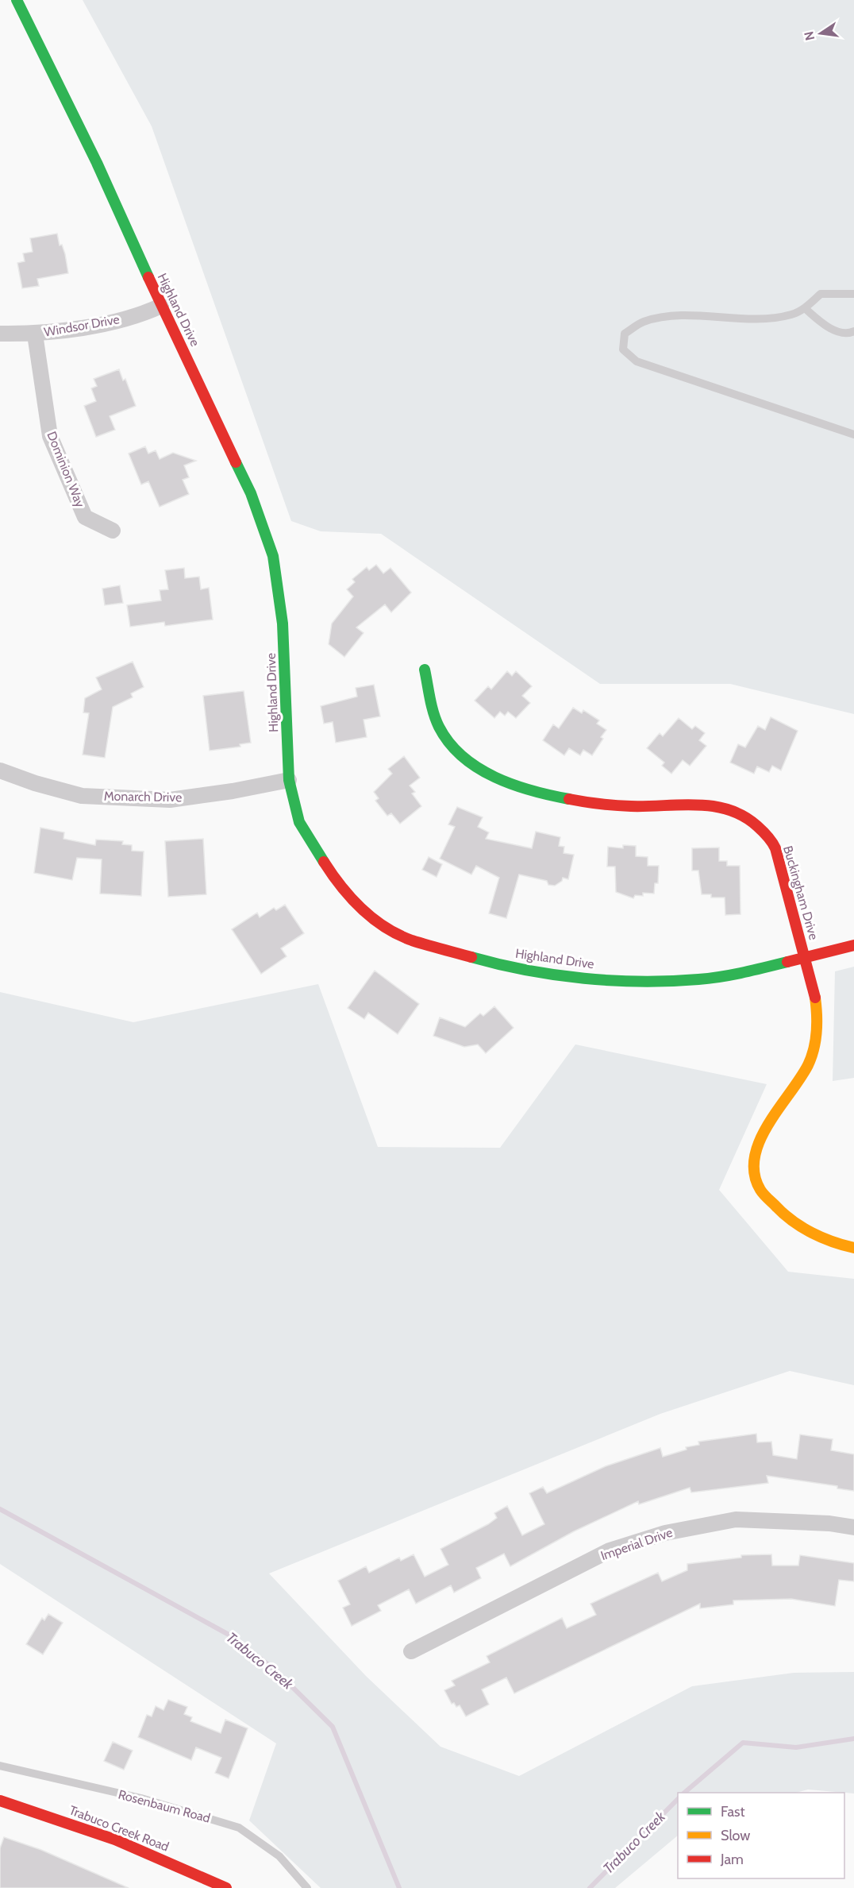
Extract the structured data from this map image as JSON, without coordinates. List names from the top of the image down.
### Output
{
  "streets": {
    "street": [
      "Highland Drive",
      "Windsor Drive",
      "Dominion Way",
      "Monarch Drive",
      "Buckingham Drive",
      "Imperial Drive",
      "Trabuco Creek Road"
    ],
    "lane": ["Rosenbaum Road"]
  },
  "crossings": [
    ["Highland Drive", "Windsor Drive"],
    ["Highland Drive", "Monarch Drive"],
    ["Highland Drive", "Buckingham Drive"],
    ["Windsor Drive", "Dominion Way"]
  ],
  "water": ["Trabuco Creek"],
  "legend": ["Fast", "Slow", "Jam"],
  "north": "left"
}
